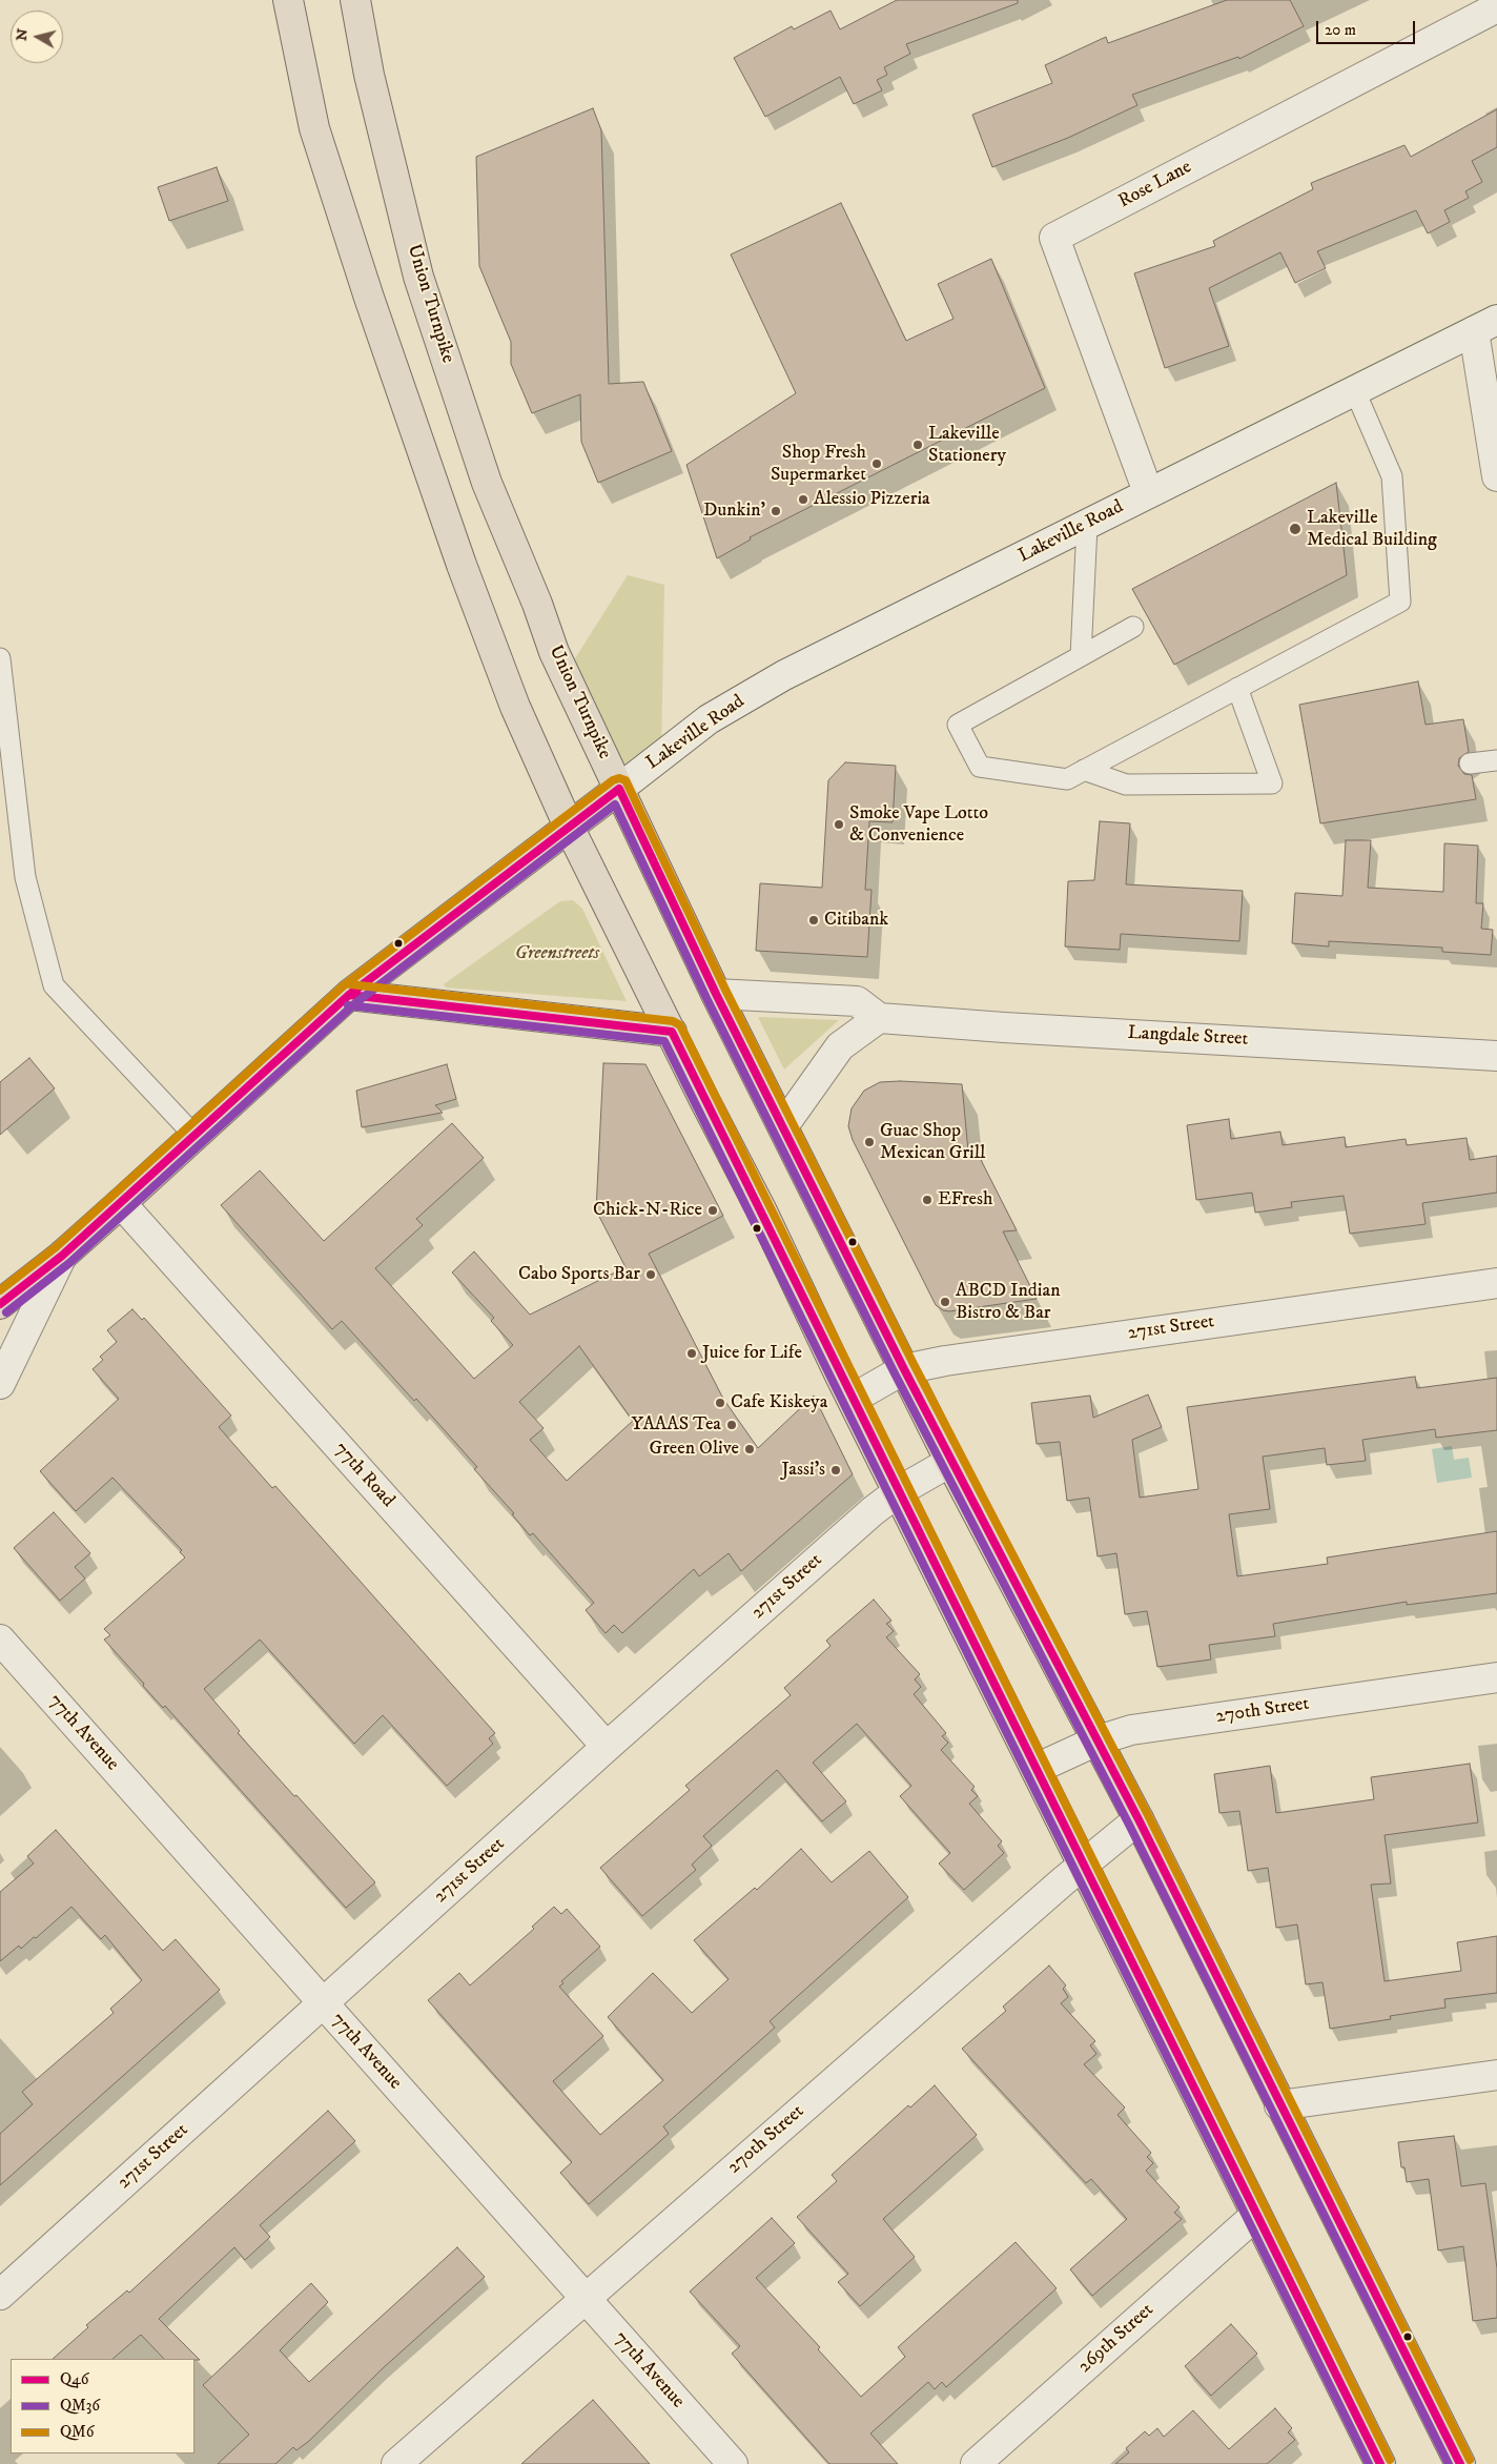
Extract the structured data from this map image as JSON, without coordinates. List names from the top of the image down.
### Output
{
  "streets": {
    "main road": ["Union Turnpike", "Lakeville Road"],
    "street": [
      "Rose Lane",
      "Langdale Street",
      "271st Street",
      "77th Road",
      "270th Street",
      "77th Avenue",
      "269th Street"
    ]
  },
  "crossings": [
    ["Rose Lane", "Lakeville Road"],
    ["Union Turnpike", "Lakeville Road"],
    ["Union Turnpike", "271st Street"],
    ["Union Turnpike", "270th Street"],
    ["Lakeville Road", "77th Road"],
    ["271st Street", "77th Road"],
    ["271st Street", "77th Avenue"],
    ["270th Street", "77th Avenue"]
  ],
  "parks": ["Greenstreets"],
  "places": [
    "Lakeville Stationery",
    "Shop Fresh Supermarket",
    "Alessio Pizzeria",
    "Dunkin'",
    "Lakeville Medical Building",
    "Smoke Vape Lotto & Convenience",
    "Citibank",
    "Guac Shop Mexican Grill",
    "EFresh",
    "Chick-N-Rice",
    "Cabo Sports Bar",
    "ABCD Indian Bistro & Bar",
    "Juice for Life",
    "Cafe Kiskeya",
    "YAAAS Tea",
    "Green Olive",
    "Jassi's"
  ],
  "lines": ["transit line QM6", "transit line Q46", "transit line QM36"],
  "legend": ["Q46", "QM36", "QM6"],
  "scale_bar": "20 m",
  "north": "left"
}
